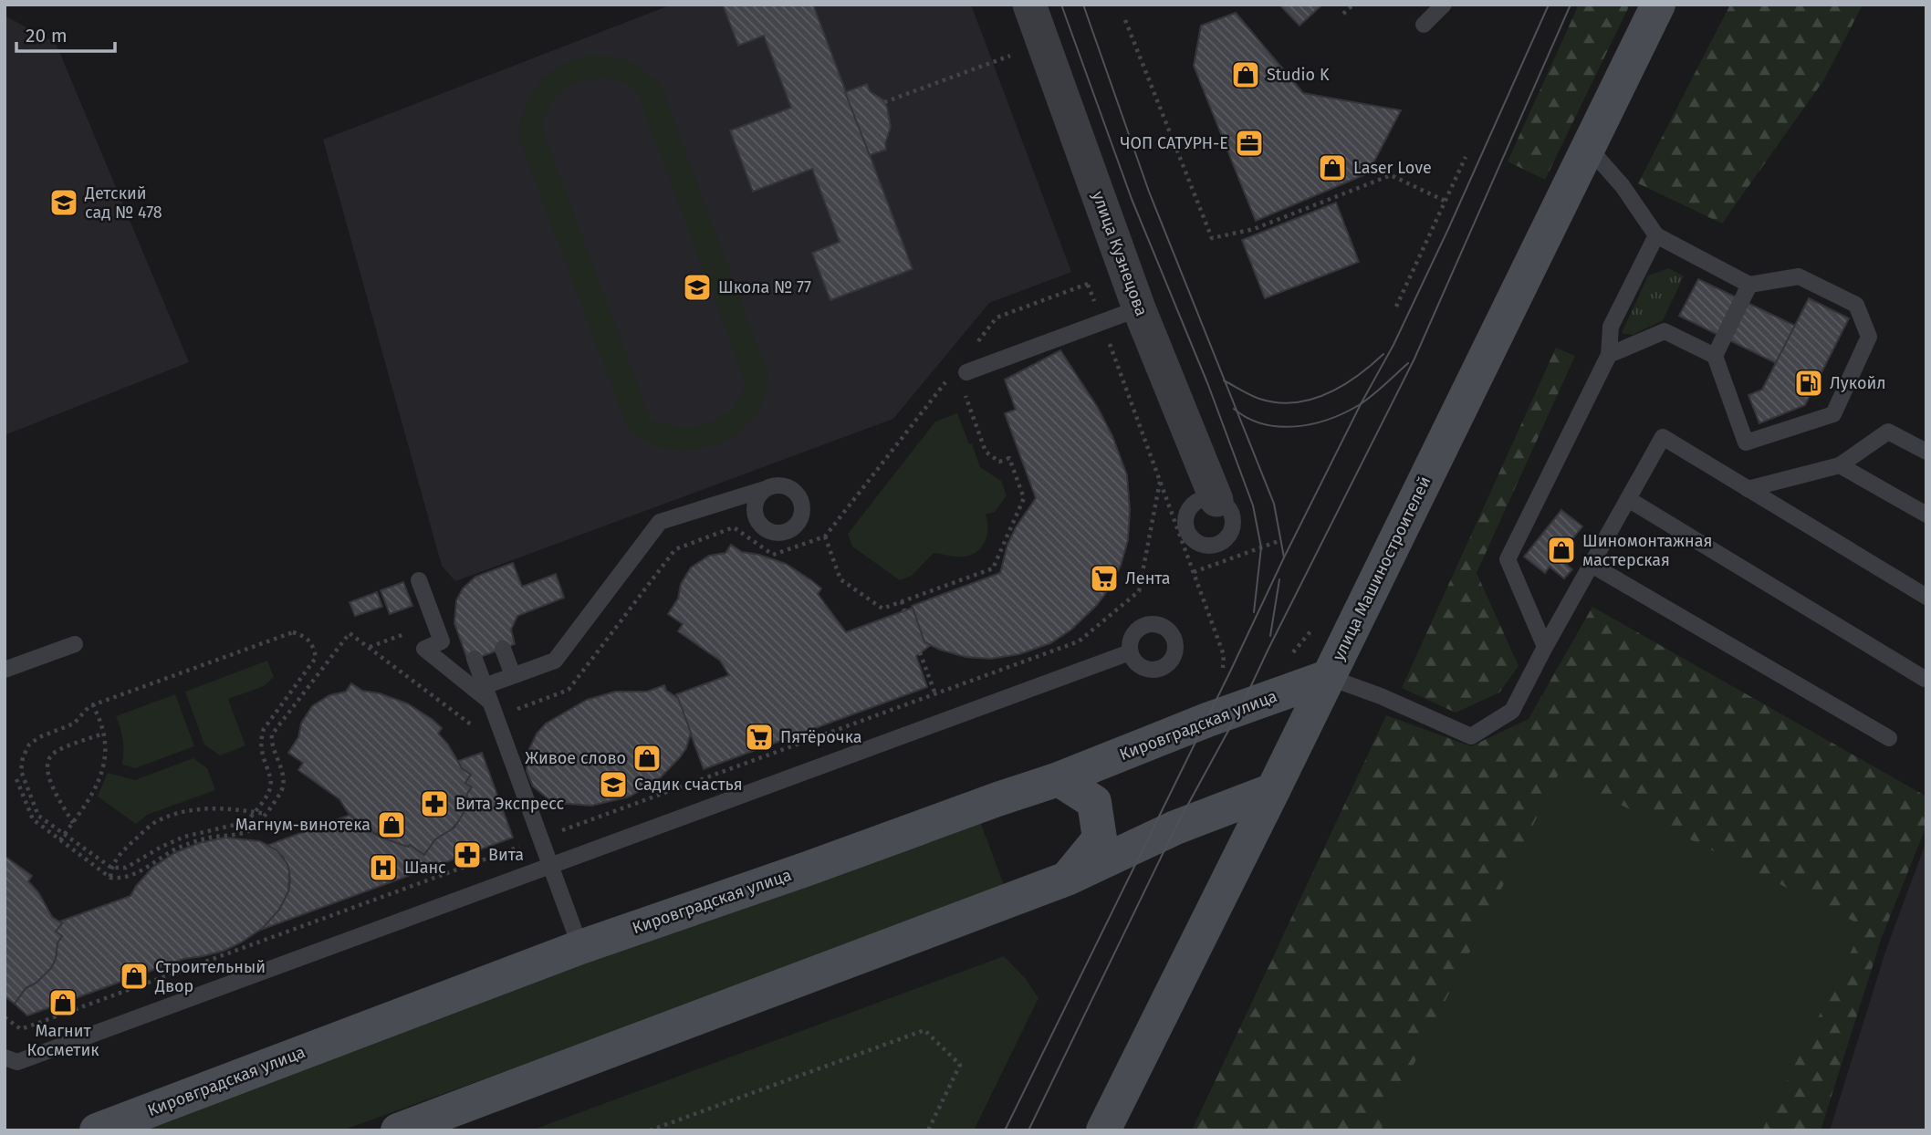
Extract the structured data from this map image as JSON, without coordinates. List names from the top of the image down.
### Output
{
  "streets": {
    "main road": ["улица Машиностроителей", "Кировградская улица"],
    "street": ["улица Кузнецова"]
  },
  "crossings": [
    ["улица Машиностроителей", "Кировградская улица"]
  ],
  "places": {
    "shop": [
      "Studio K",
      "Laser Love",
      "Шиномонтажная мастерская",
      "Живое слово",
      "Магнум-винотека",
      "Строительный Двор",
      "Магнит Косметик"
    ],
    "office": ["ЧОП САТУРН-Е"],
    "school or university": ["Детский сад № 478", "Школа № 77", "Садик счастья"],
    "fuel station": ["Лукойл"],
    "supermarket": ["Лента", "Пятёрочка"],
    "pharmacy": ["Вита Экспресс", "Вита"],
    "hospital": ["Шанс"]
  },
  "scale_bar": "20 m"
}
